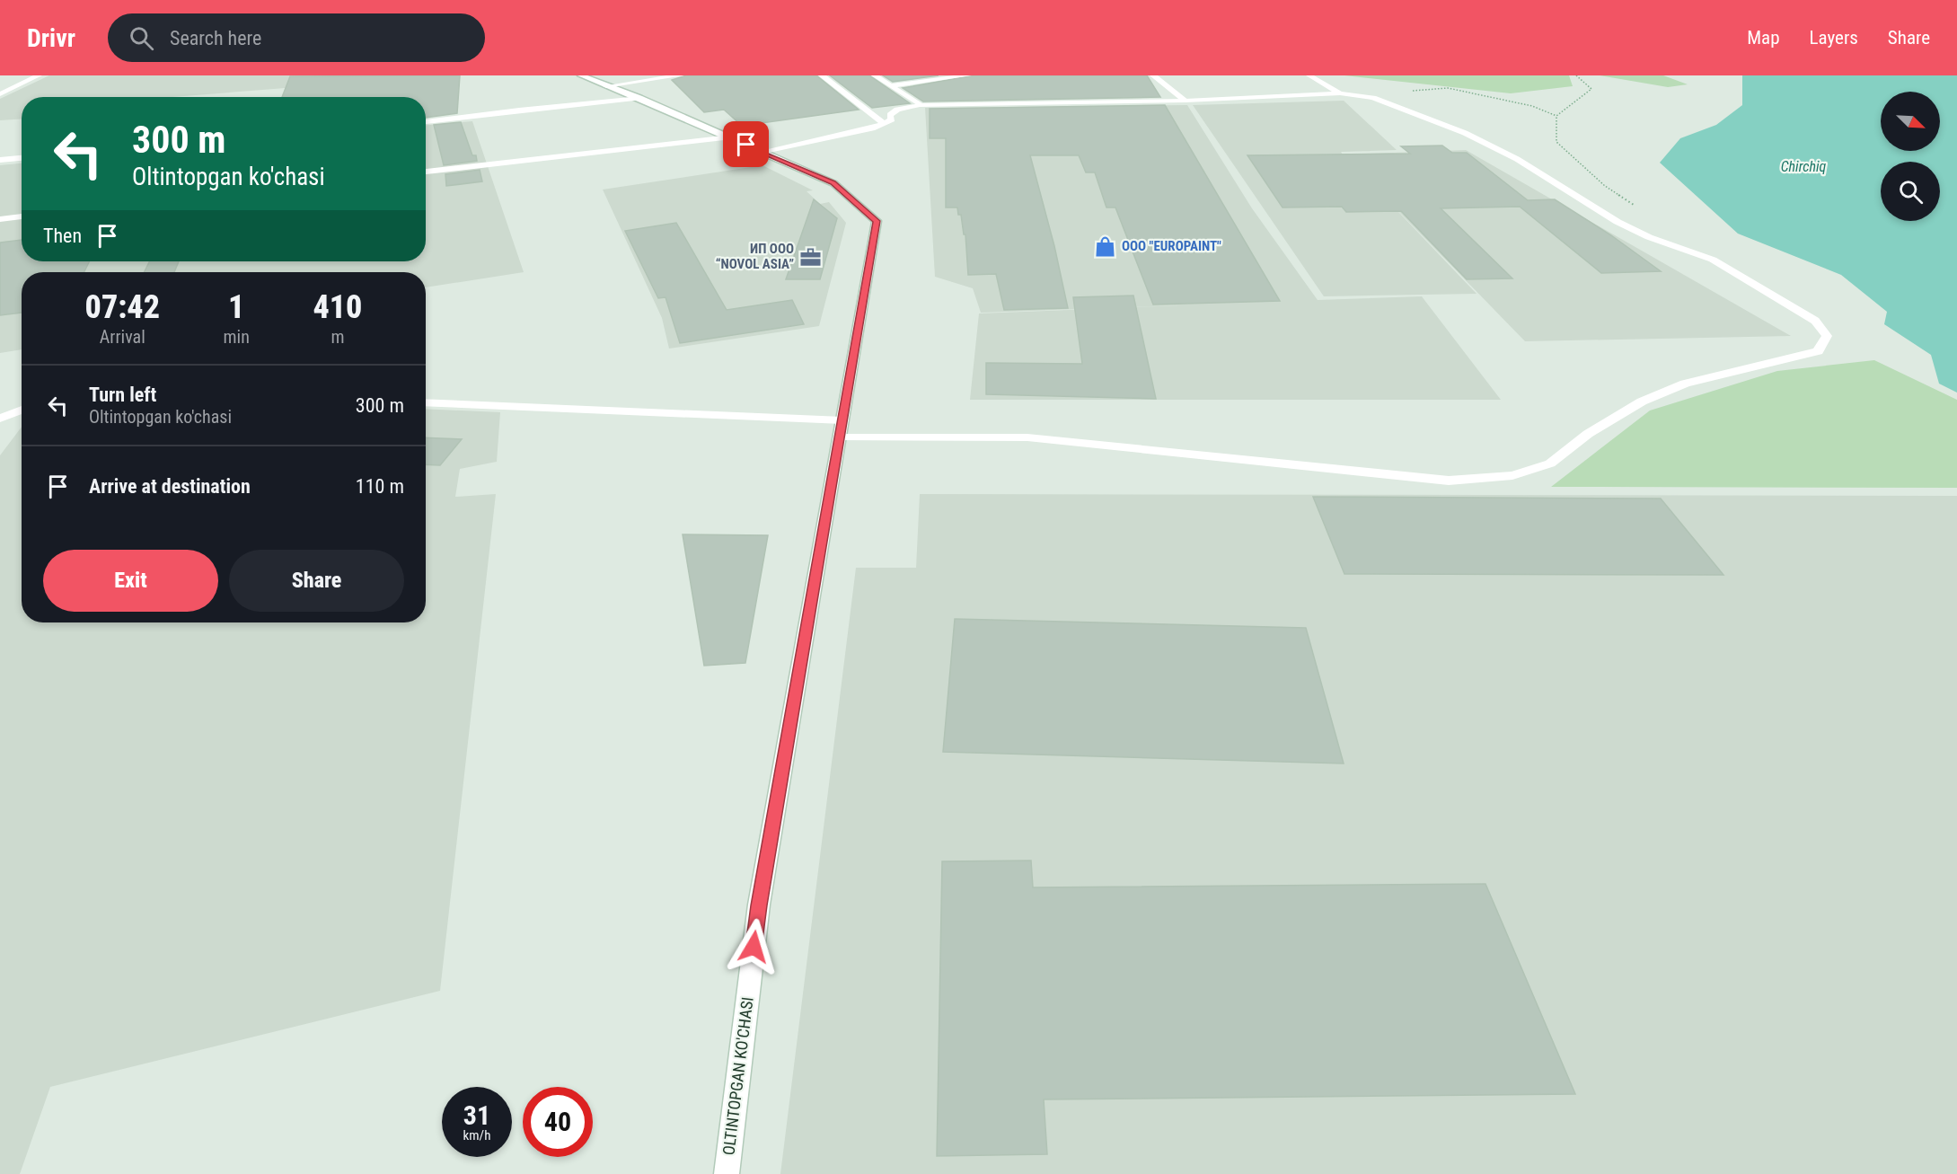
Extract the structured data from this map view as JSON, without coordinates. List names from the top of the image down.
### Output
{
  "streets": {
    "street": ["OLTINTOPGAN KO'CHASI"]
  },
  "water": ["Chirchiq"],
  "places": {
    "shop": ["OOO \"EUROPAINT\""],
    "office": ["ИП ООО “NOVOL ASIA”"]
  },
  "north": "bottom right",
  "page": {
    "header": "Drivr",
    "search": "Search here",
    "nav": ["Map", "Layers", "Share"],
    "turn": ["300 m", "Oltintopgan ko'chasi"],
    "then": "Then",
    "eta": [
      "07:42",
      "Arrival",
      "1",
      "min",
      "410",
      "m"
    ],
    "list": [
      {
        "name": "Turn left",
        "note": "Oltintopgan ko'chasi",
        "value": "300 m"
      },
      {
        "name": "Arrive at destination",
        "value": "110 m"
      }
    ],
    "buttons": ["Exit", "Share"],
    "speed": "31 km/h",
    "limit": "40"
  }
}
